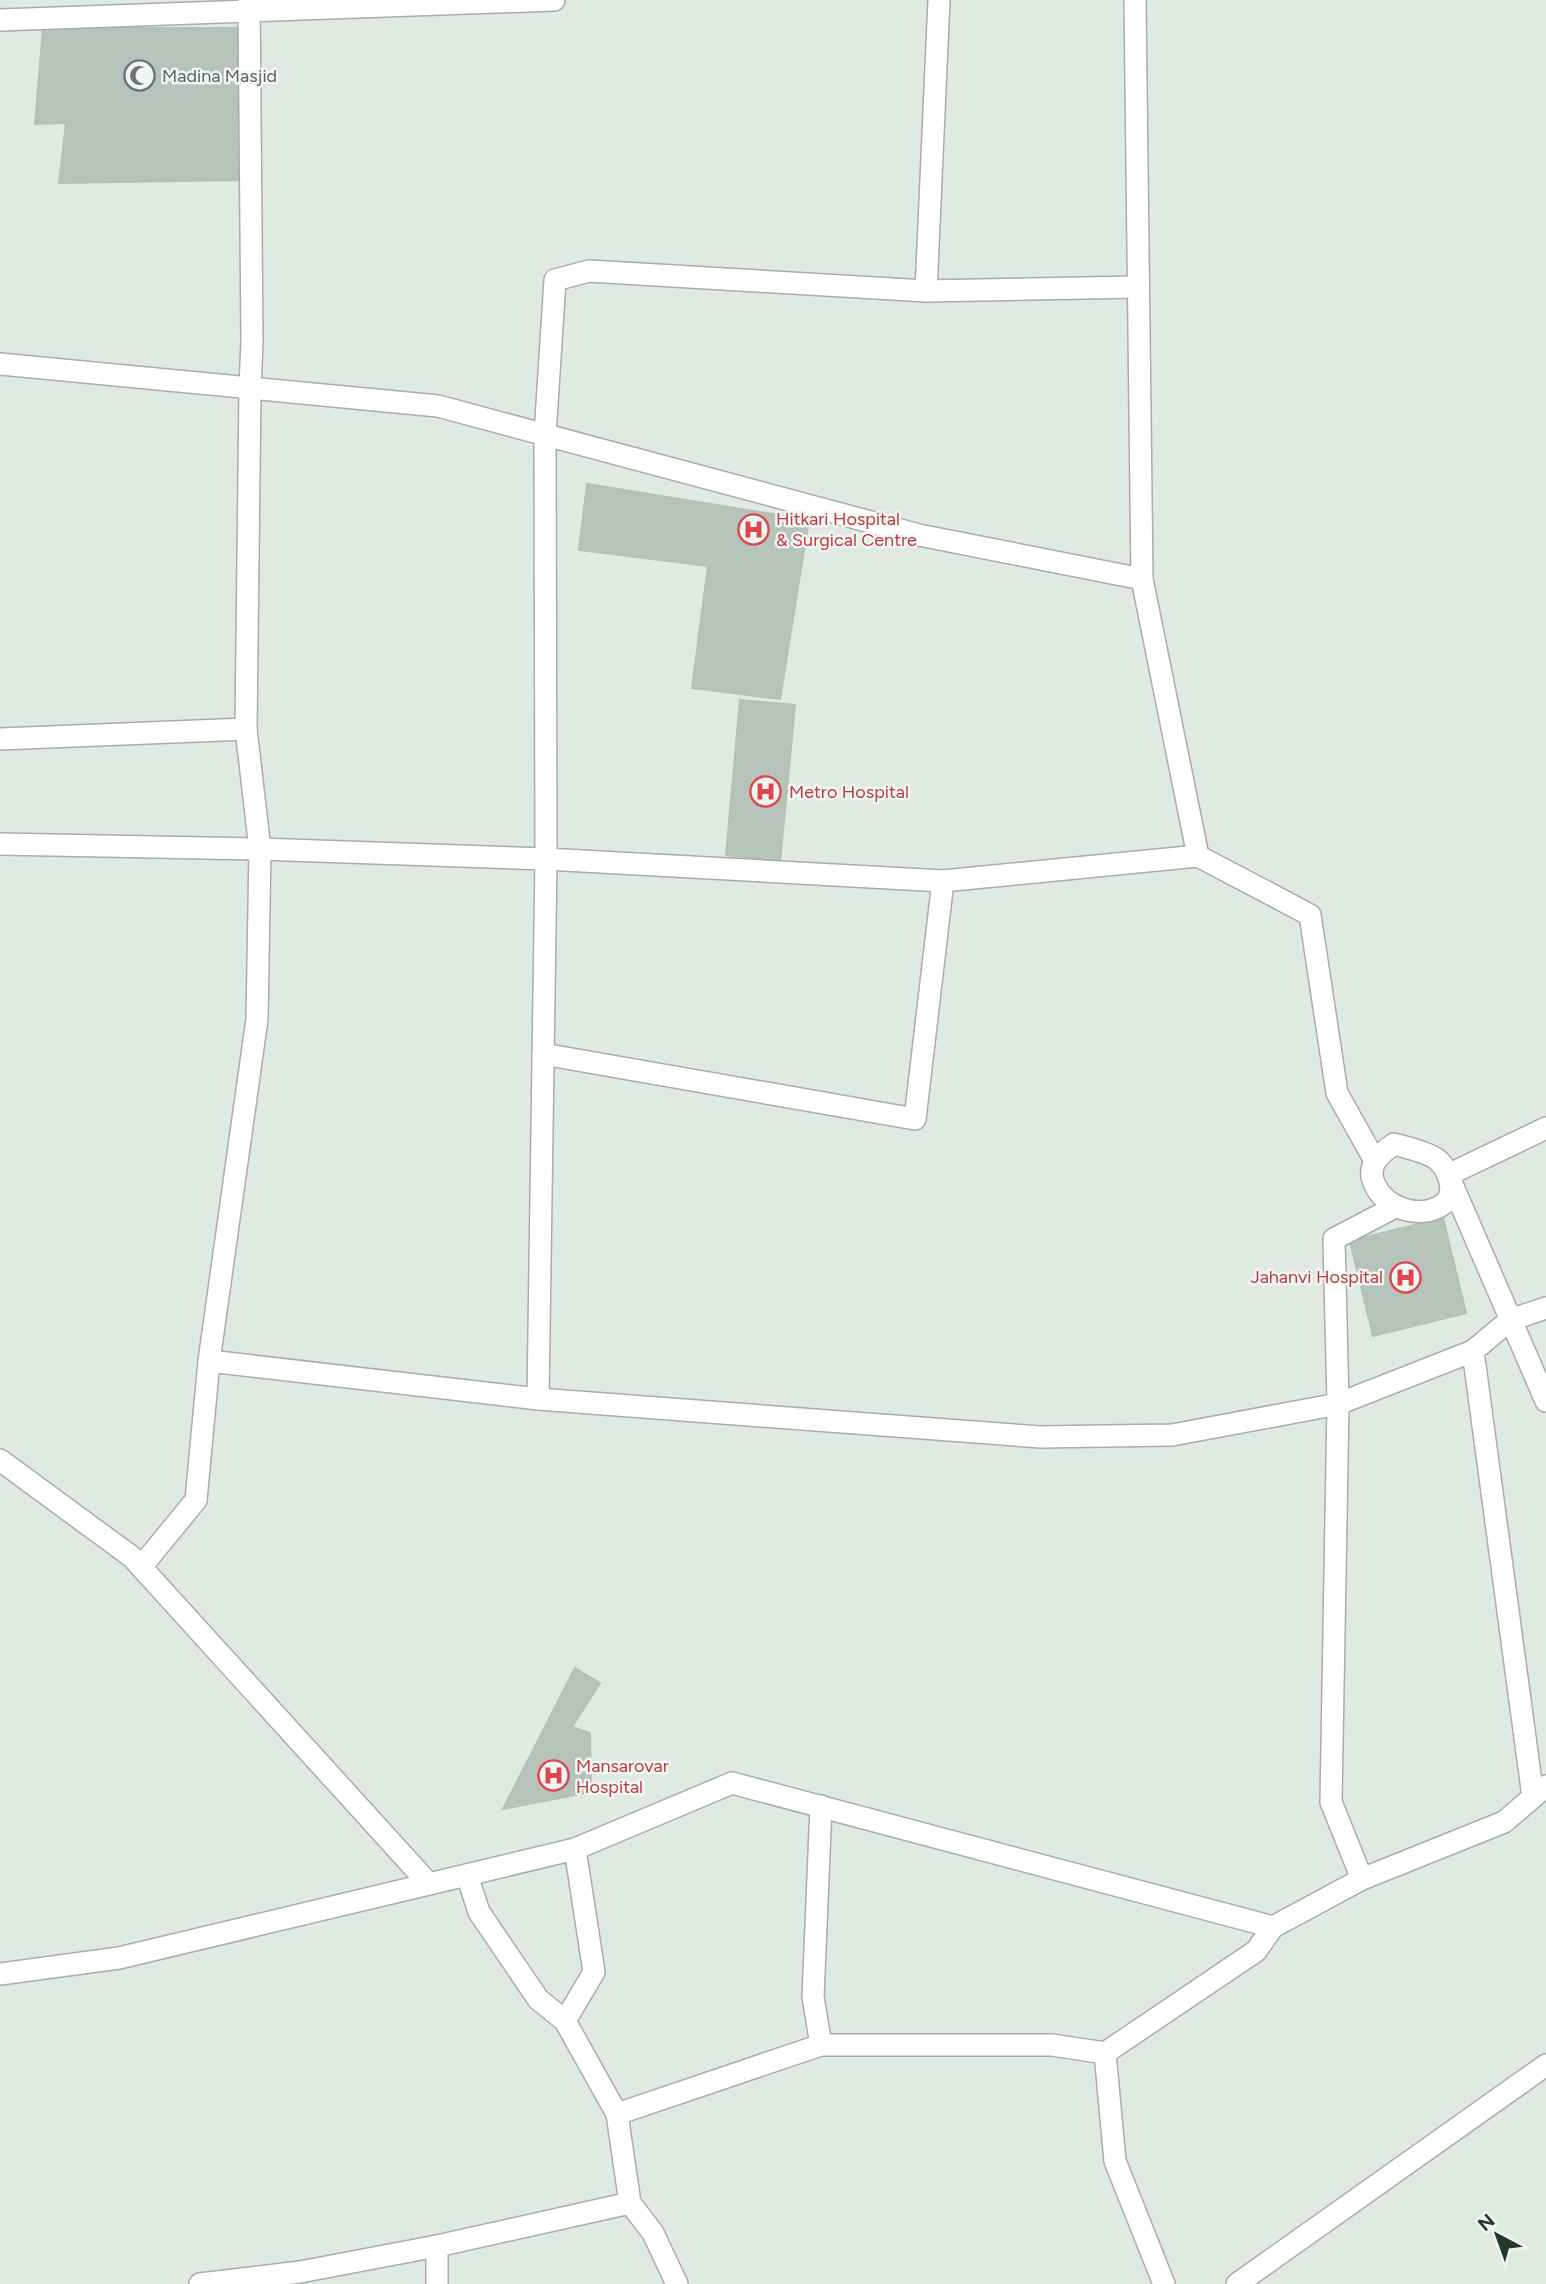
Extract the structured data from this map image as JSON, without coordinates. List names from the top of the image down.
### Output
{
  "places": {
    "mosque": ["Madina Masjid"],
    "hospital": [
      "Hitkari Hospital & Surgical Centre",
      "Metro Hospital",
      "Jahanvi Hospital",
      "Mansarovar Hospital"
    ]
  },
  "north": "top left"
}
